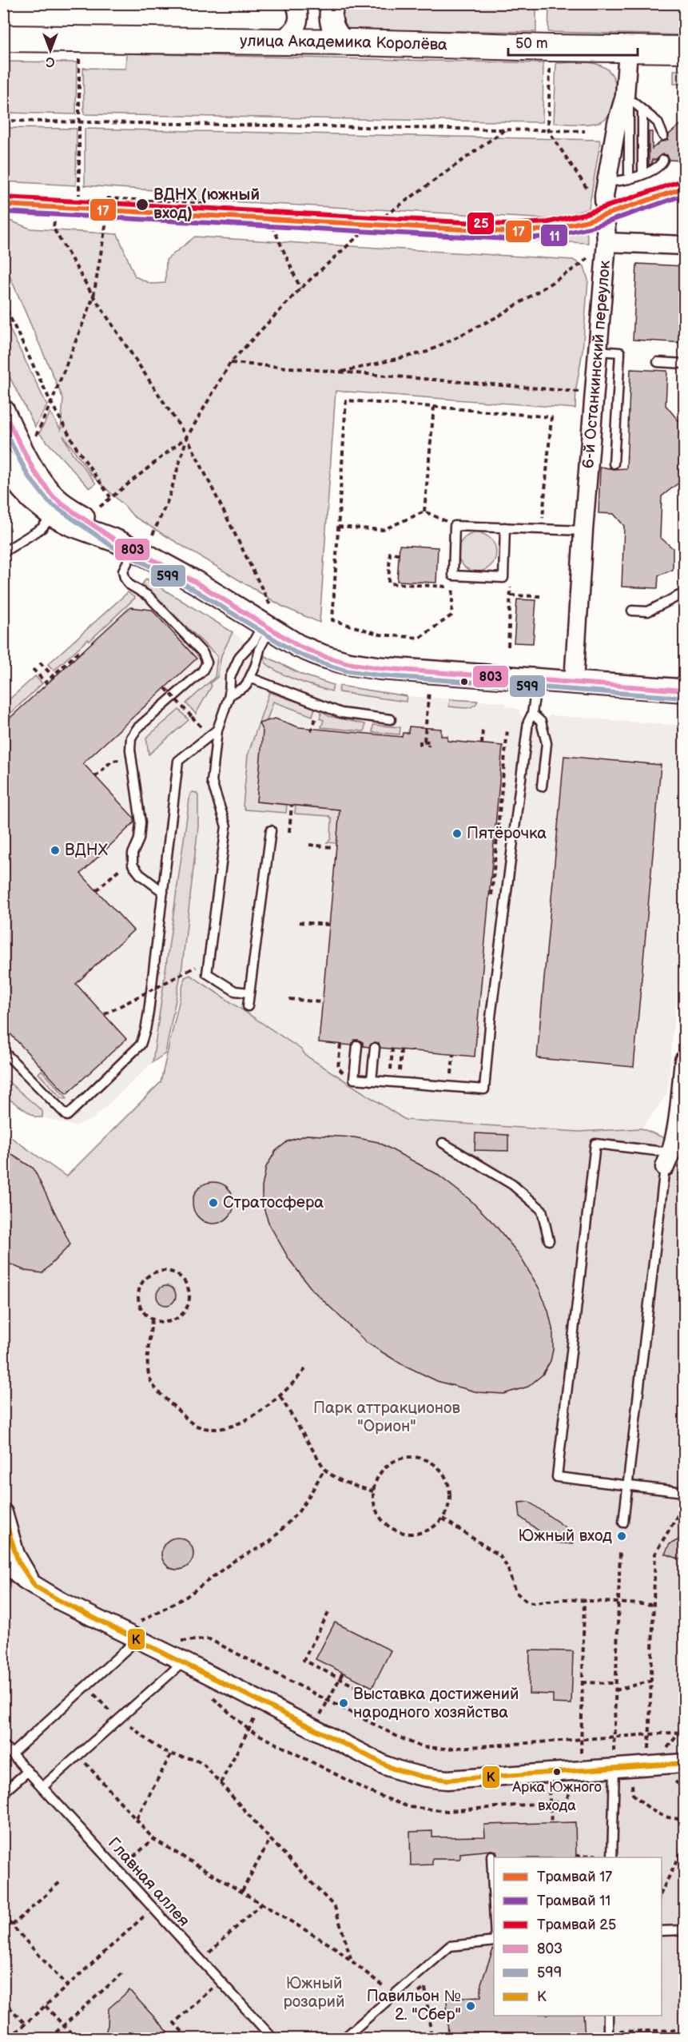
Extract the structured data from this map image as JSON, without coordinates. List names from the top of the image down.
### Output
{
  "streets": {
    "main road": ["улица Академика Королёва"],
    "street": ["6-й Останкинский переулок"],
    "lane": ["Главная аллея"]
  },
  "crossings": [
    ["улица Академика Королёва", "6-й Останкинский переулок"]
  ],
  "parks": ["Парк аттракционов \"Орион\"", "Южный розарий"],
  "places": [
    "ВДНХ (южный вход)",
    "Пятёрочка",
    "ВДНХ",
    "Стратосфера",
    "Южный вход",
    "Выставка достижений народного хозяйства",
    "Арка Южного входа",
    "Павильон № 2. \"Сбер\""
  ],
  "lines": [
    "tram line 25",
    "tram line 17",
    "tram line 11",
    "transit line 803",
    "transit line 599",
    "transit line К"
  ],
  "legend": [
    "Трамвай 17",
    "Трамвай 11",
    "Трамвай 25",
    "803",
    "599",
    "К"
  ],
  "scale_bar": "50 m",
  "north": "bottom"
}
